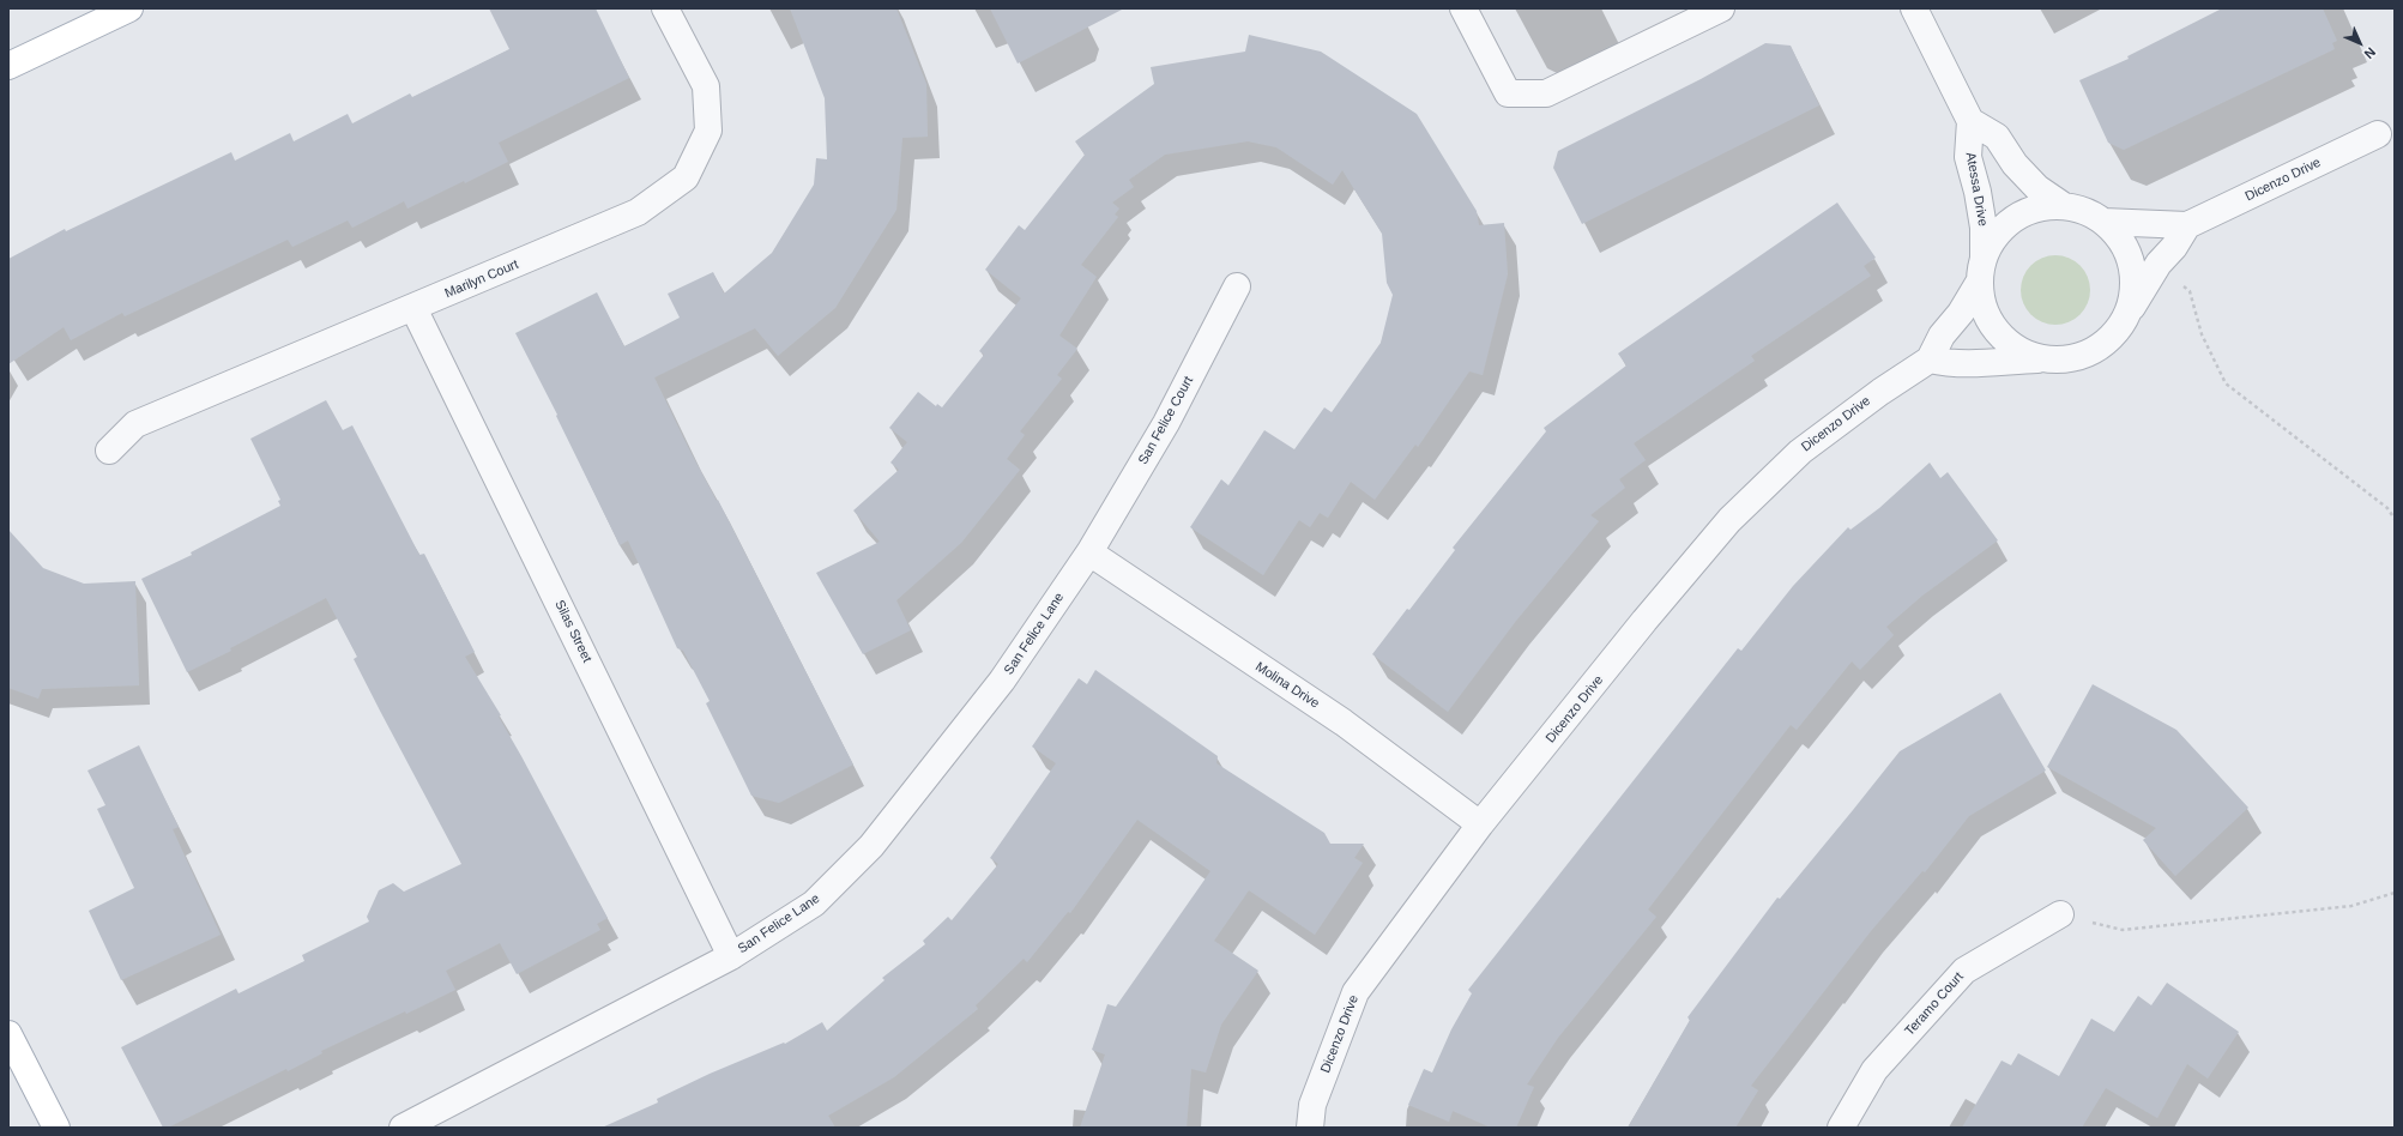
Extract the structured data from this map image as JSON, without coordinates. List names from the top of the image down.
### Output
{
  "streets": {
    "street": [
      "Dicenzo Drive",
      "Atessa Drive",
      "Marilyn Court",
      "San Felice Court",
      "Silas Street",
      "San Felice Lane",
      "Molina Drive",
      "Teramo Court"
    ]
  },
  "crossings": [
    ["Dicenzo Drive", "Atessa Drive"],
    ["Dicenzo Drive", "Molina Drive"],
    ["Marilyn Court", "Silas Street"],
    ["San Felice Court", "San Felice Lane"],
    ["San Felice Court", "Molina Drive"],
    ["Silas Street", "San Felice Lane"],
    ["San Felice Lane", "Molina Drive"]
  ],
  "north": "bottom right"
}
